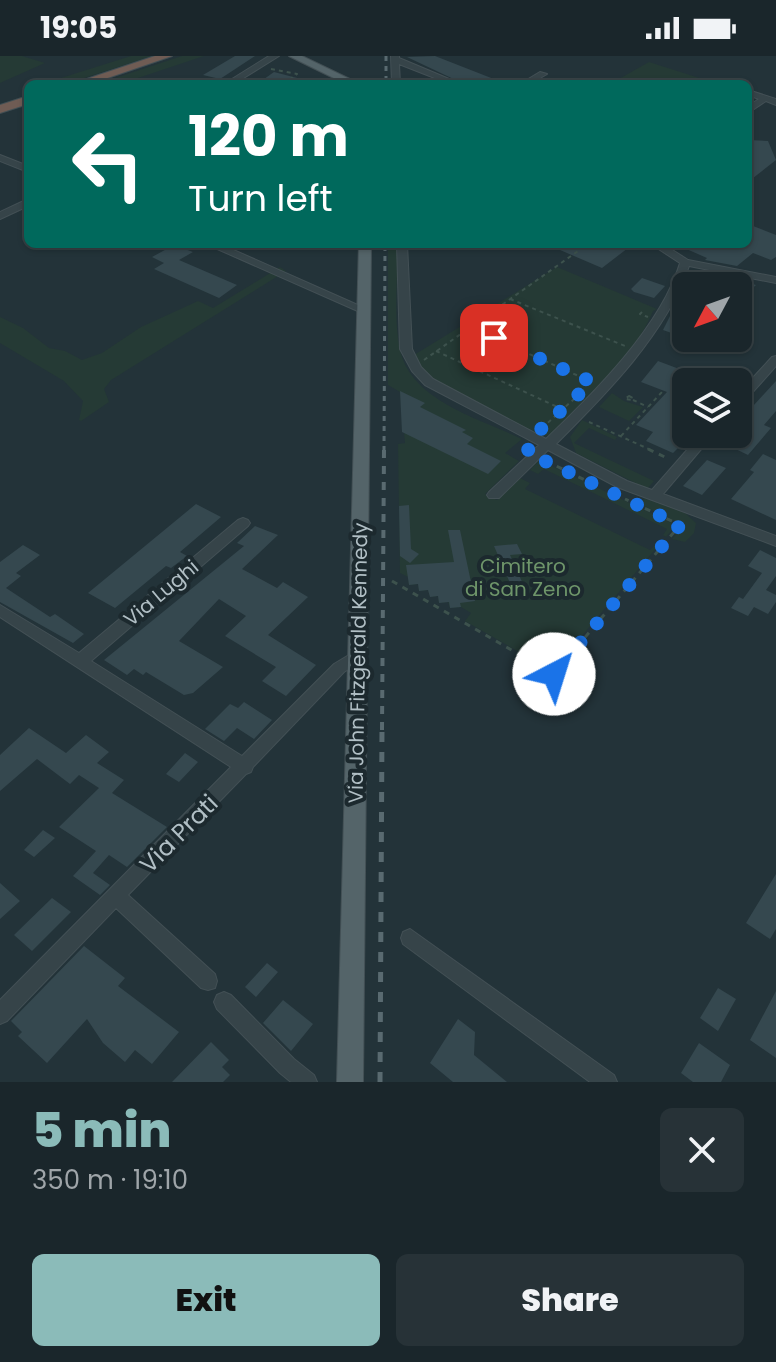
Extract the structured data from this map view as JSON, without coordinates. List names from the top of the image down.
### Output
{
  "streets": {
    "main road": ["Via John Fitzgerald Kennedy"],
    "street": ["Via Lughi", "Via Prati"]
  },
  "crossings": [
    ["Via John Fitzgerald Kennedy", "Via Prati"]
  ],
  "parks": ["Cimitero di San Zeno"],
  "north": "bottom left",
  "page": {
    "status": "19:05",
    "turn": ["120 m", "Turn left"],
    "heading": ["5 min", "350 m · 19:10"],
    "buttons": ["Exit", "Share"]
  }
}
